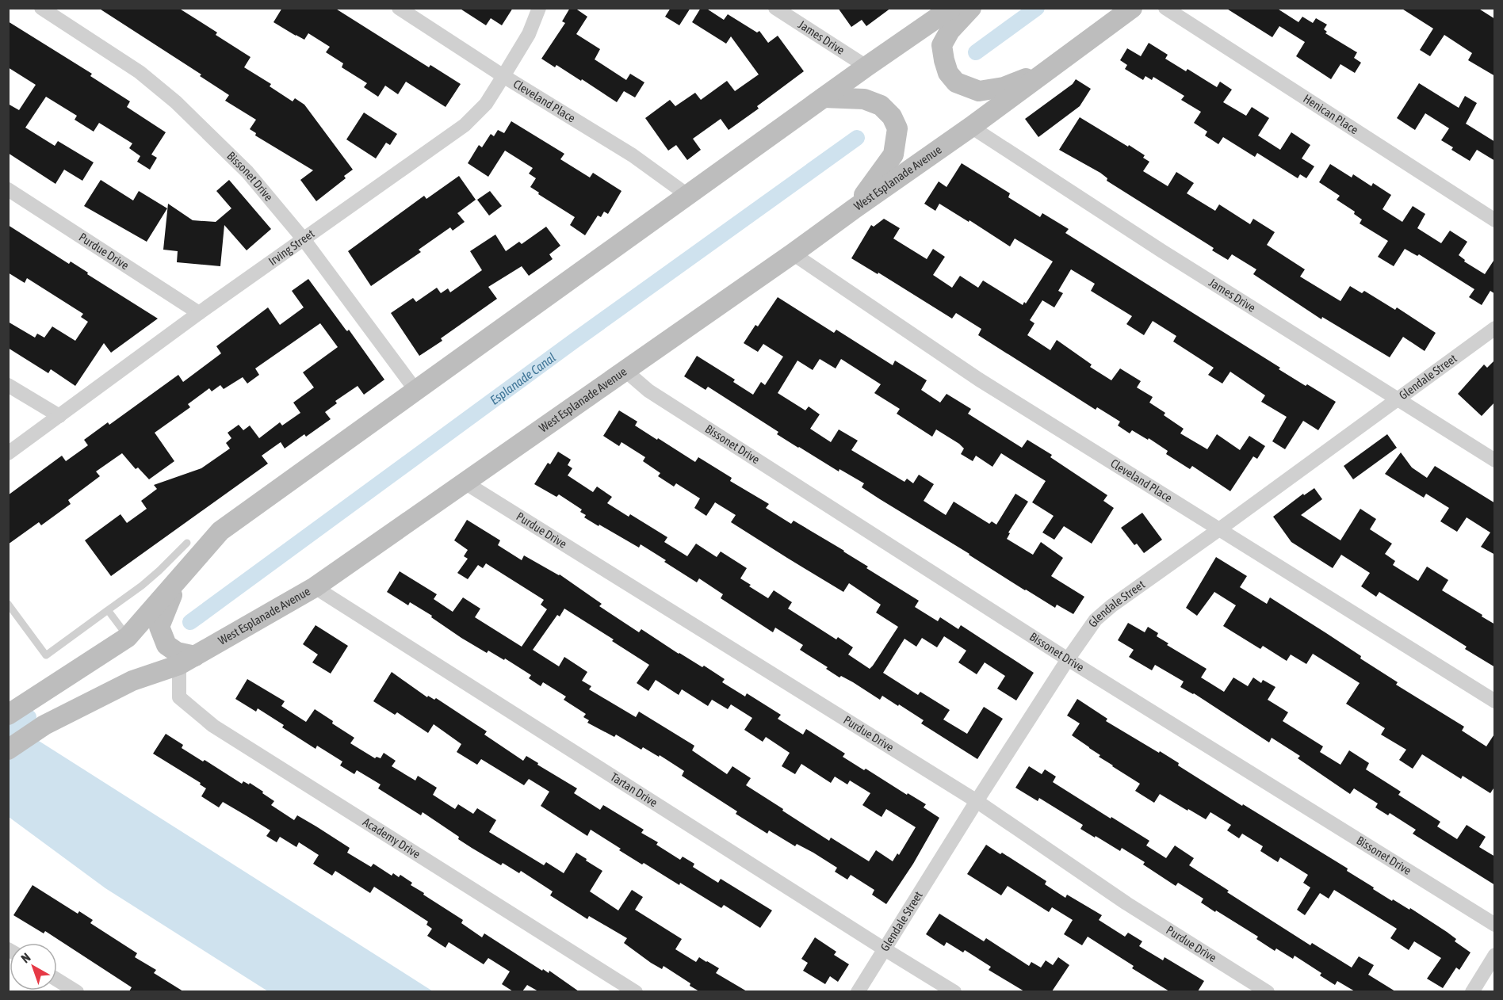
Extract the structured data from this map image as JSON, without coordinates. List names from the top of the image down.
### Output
{
  "streets": {
    "main road": ["West Esplanade Avenue"],
    "street": [
      "James Drive",
      "Cleveland Place",
      "Henican Place",
      "Bissonet Drive",
      "Irving Street",
      "Purdue Drive",
      "Glendale Street",
      "Tartan Drive",
      "Academy Drive"
    ]
  },
  "crossings": [
    ["James Drive", "West Esplanade Avenue"],
    ["James Drive", "Glendale Street"],
    ["Cleveland Place", "West Esplanade Avenue"],
    ["Cleveland Place", "Irving Street"],
    ["Cleveland Place", "Glendale Street"],
    ["Bissonet Drive", "West Esplanade Avenue"],
    ["Bissonet Drive", "Irving Street"],
    ["Bissonet Drive", "Glendale Street"],
    ["West Esplanade Avenue", "Purdue Drive"],
    ["West Esplanade Avenue", "Tartan Drive"],
    ["West Esplanade Avenue", "Academy Drive"],
    ["Irving Street", "Purdue Drive"],
    ["Purdue Drive", "Glendale Street"],
    ["Glendale Street", "Tartan Drive"]
  ],
  "water": ["Esplanade Canal"],
  "north": "top left"
}
